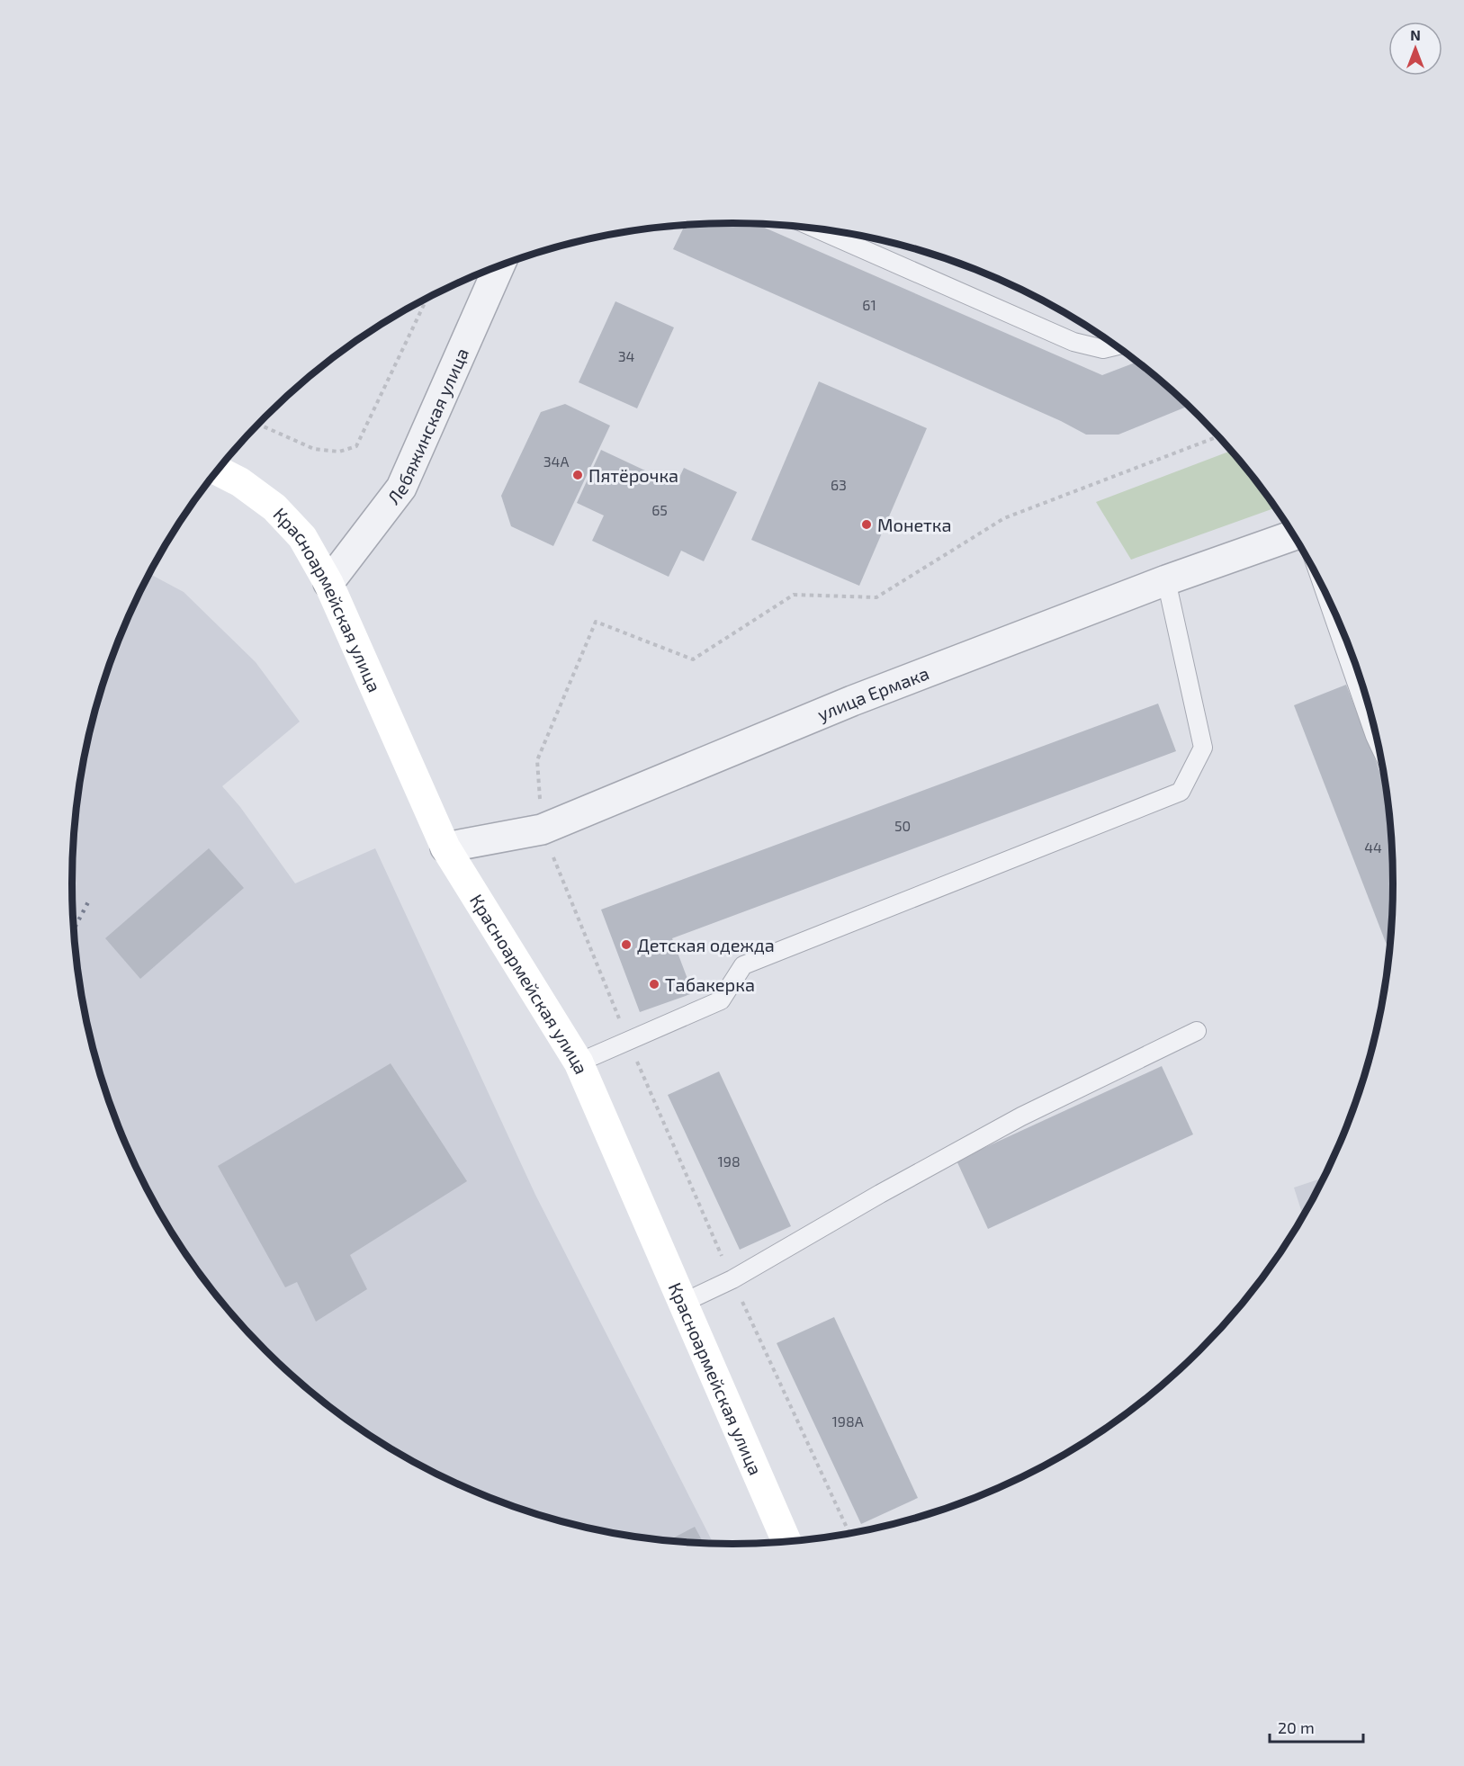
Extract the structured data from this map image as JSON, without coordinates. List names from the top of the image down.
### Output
{
  "streets": {
    "street": ["Лебяжинская улица", "Красноармейская улица", "улица Ермака"]
  },
  "crossings": [
    ["Лебяжинская улица", "Красноармейская улица"],
    ["Красноармейская улица", "улица Ермака"]
  ],
  "places": [
    "Пятёрочка",
    "Монетка",
    "Детская одежда",
    "Табакерка"
  ],
  "house_numbers": [
    "61",
    "34",
    "34А",
    "63",
    "65",
    "50",
    "44",
    "198",
    "198А"
  ],
  "scale_bar": "20 m",
  "north": "top"
}
